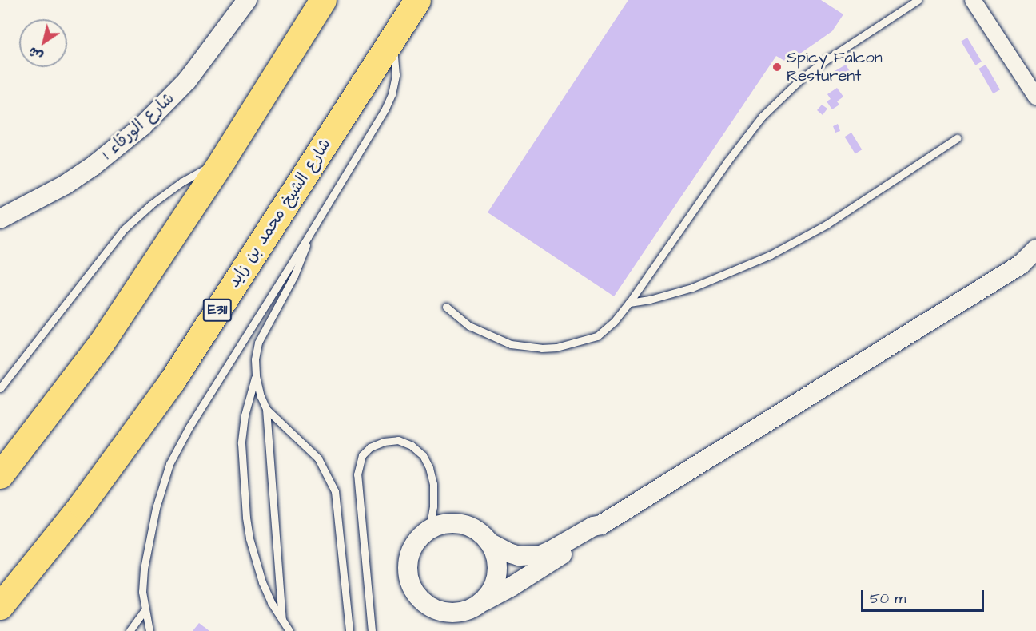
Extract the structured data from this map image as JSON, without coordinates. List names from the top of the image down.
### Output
{
  "streets": {
    "highway": ["شارع الشيخ محمد بن زايد", "E311"],
    "street": ["شارع الورقاء 1"]
  },
  "places": ["Spicy Falcon Resturent"],
  "scale_bar": "50 m",
  "north": "bottom left"
}
